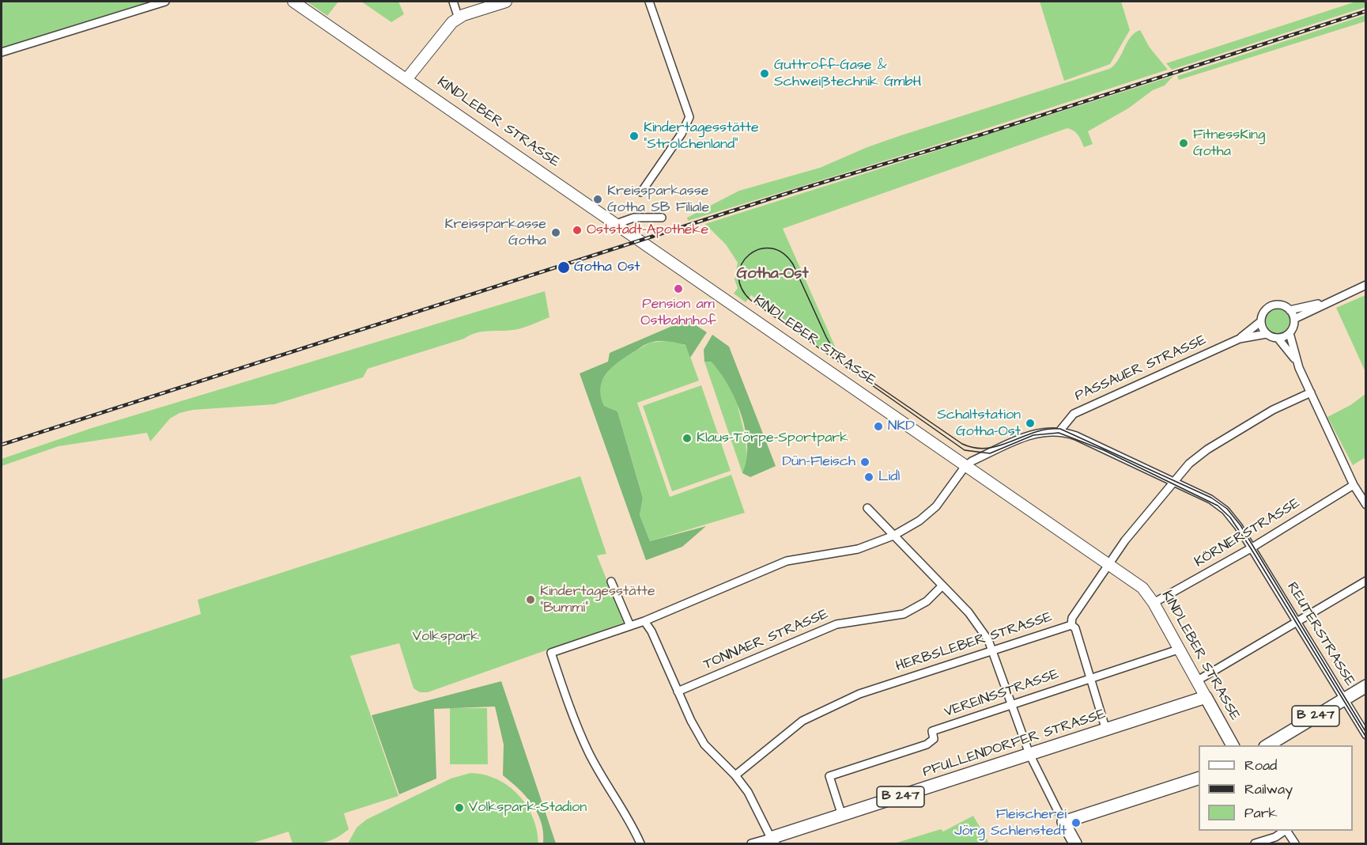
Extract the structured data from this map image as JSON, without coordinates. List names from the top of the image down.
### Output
{
  "streets": {
    "main road": ["KINDLEBER STRASSE", "B 247", "PFULLENDORFER STRASSE"],
    "street": [
      "PASSAUER STRASSE",
      "KÖRNERSTRASSE",
      "REUTERSTRASSE",
      "TONNAER STRASSE",
      "HERBSLEBER STRASSE",
      "VEREINSSTRASSE"
    ]
  },
  "crossings": [
    ["KINDLEBER STRASSE", "KÖRNERSTRASSE"],
    ["KINDLEBER STRASSE", "HERBSLEBER STRASSE"],
    ["KINDLEBER STRASSE", "VEREINSSTRASSE"],
    ["KINDLEBER STRASSE", "PFULLENDORFER STRASSE"],
    ["PASSAUER STRASSE", "REUTERSTRASSE"],
    ["KÖRNERSTRASSE", "REUTERSTRASSE"],
    ["REUTERSTRASSE", "HERBSLEBER STRASSE"],
    ["REUTERSTRASSE", "B 247"],
    ["VEREINSSTRASSE", "PFULLENDORFER STRASSE"]
  ],
  "districts": ["Gotha-Ost"],
  "parks": ["Volkspark"],
  "places": [
    "Guttroff-Gase & Schweißtechnik GmbH",
    "Kindertagesstätte \"Strolchenland\"",
    "FitnessKing Gotha",
    "Kreissparkasse Gotha SB Filiale",
    "Oststadt-Apotheke",
    "Kreissparkasse Gotha",
    "Gotha Ost",
    "Pension am Ostbahnhof",
    "Schaltstation Gotha-Ost",
    "NKD",
    "Klaus-Törpe-Sportpark",
    "Dün-Fleisch",
    "Lidl",
    "Kindertagesstätte \"Bummi\"",
    "Volkspark-Stadion",
    "Fleischerei Jörg Schlenstedt"
  ],
  "legend": ["Road", "Railway", "Park"]
}
